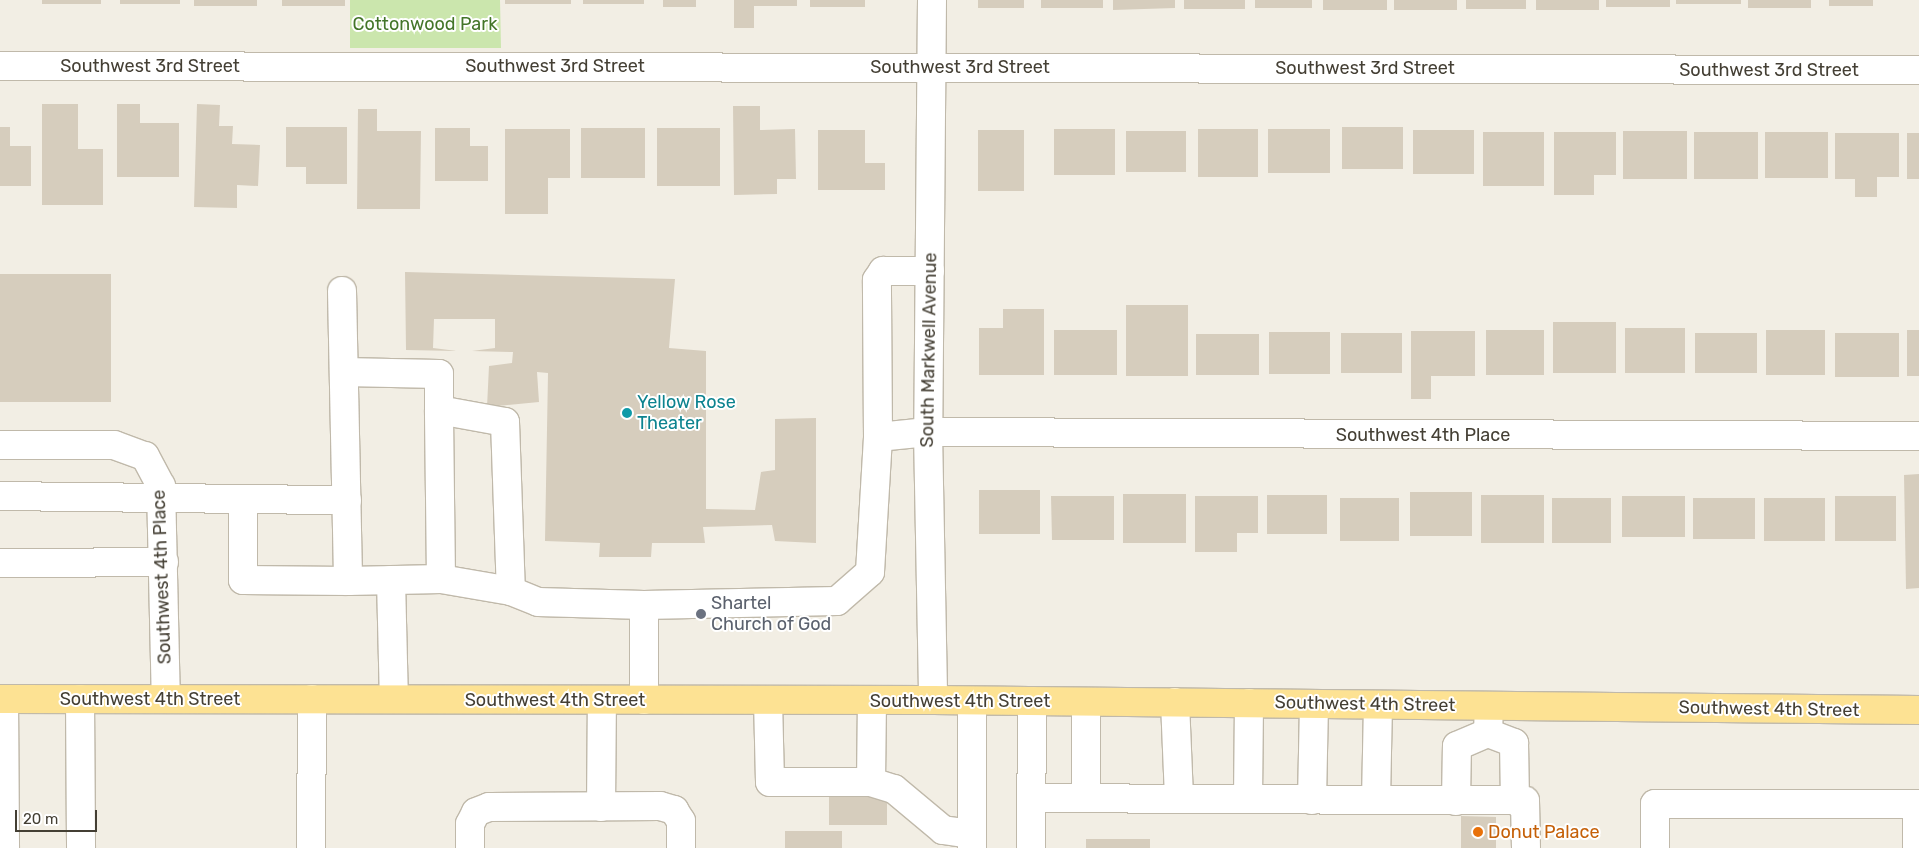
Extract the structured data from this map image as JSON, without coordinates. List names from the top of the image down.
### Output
{
  "streets": {
    "main road": ["Southwest 4th Street"],
    "street": ["Southwest 3rd Street", "South Markwell Avenue", "Southwest 4th Place"]
  },
  "crossings": [
    ["Southwest 3rd Street", "South Markwell Avenue"],
    ["South Markwell Avenue", "Southwest 4th Place"],
    ["South Markwell Avenue", "Southwest 4th Street"],
    ["Southwest 4th Place", "Southwest 4th Street"]
  ],
  "parks": ["Cottonwood Park"],
  "places": ["Yellow Rose Theater", "Shartel Church of God", "Donut Palace"],
  "scale_bar": "20 m"
}
